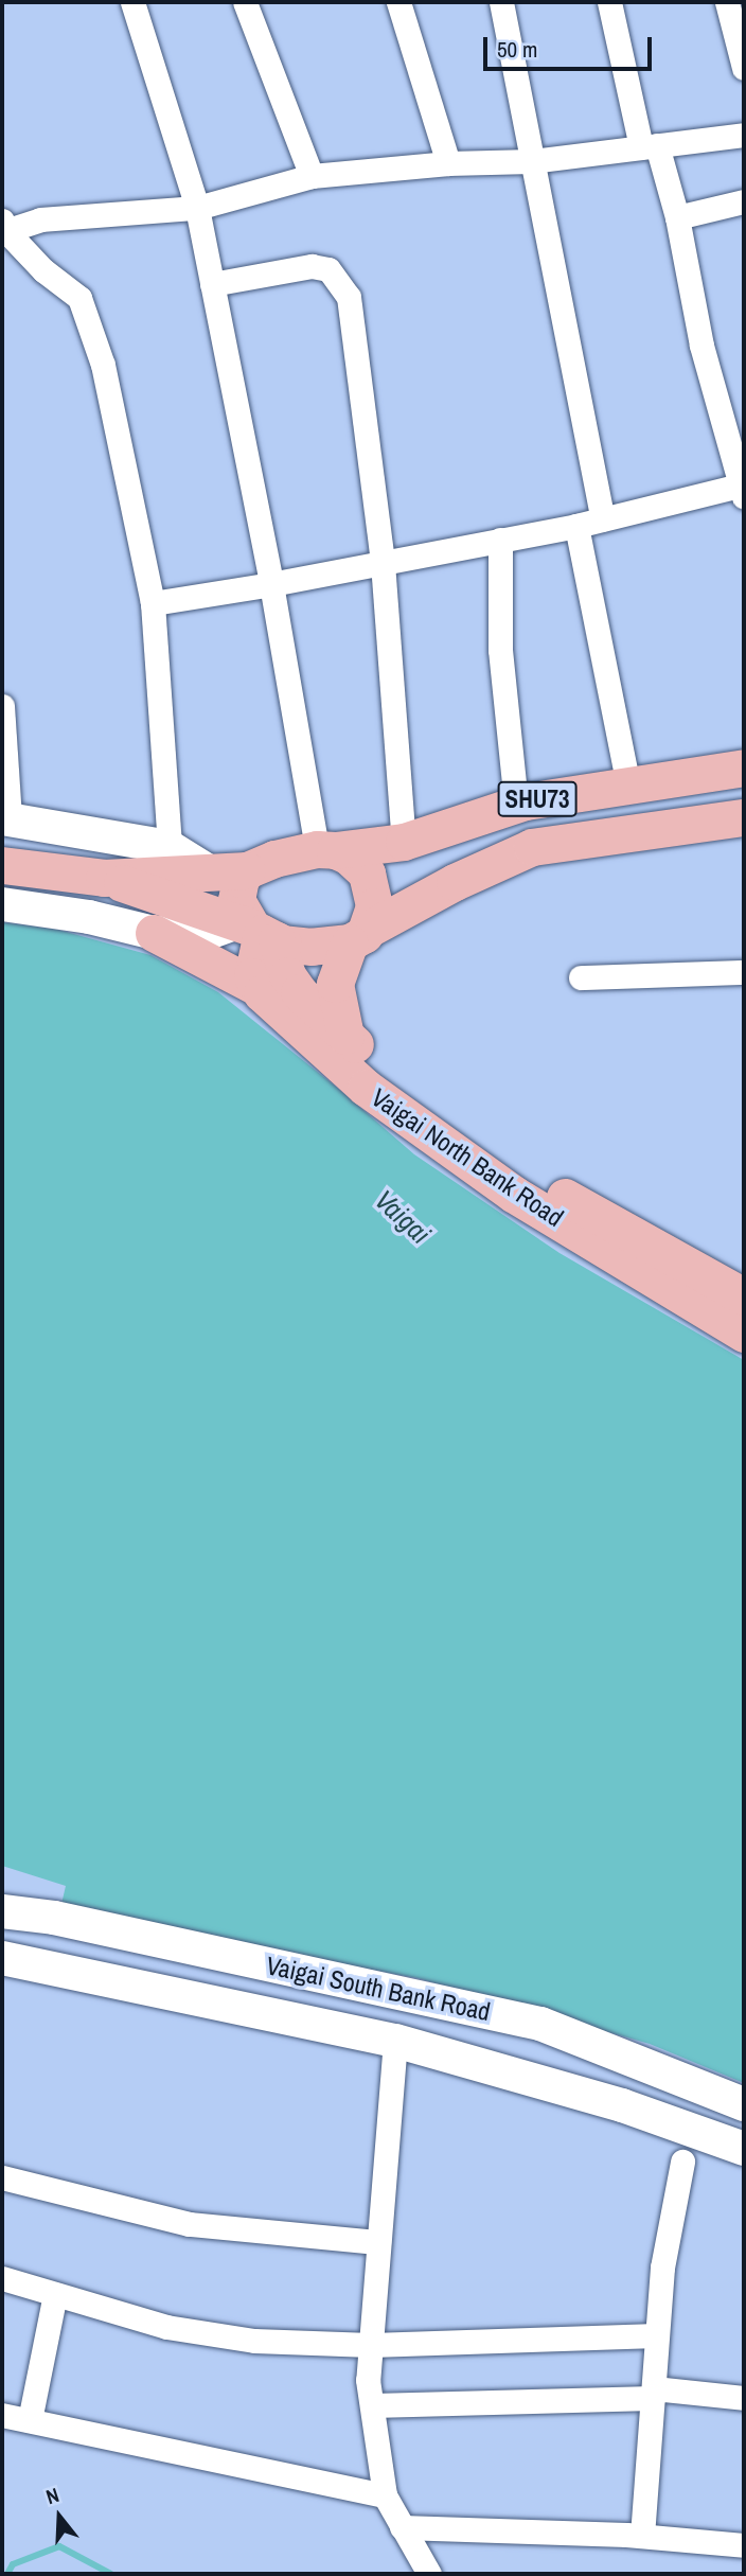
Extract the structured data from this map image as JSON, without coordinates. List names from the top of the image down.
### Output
{
  "streets": {
    "main road": ["SHU73", "Vaigai North Bank Road"],
    "street": ["Vaigai South Bank Road"]
  },
  "crossings": [
    ["SHU73", "Vaigai North Bank Road"]
  ],
  "water": ["Vaigai"],
  "scale_bar": "50 m",
  "north": "top"
}
